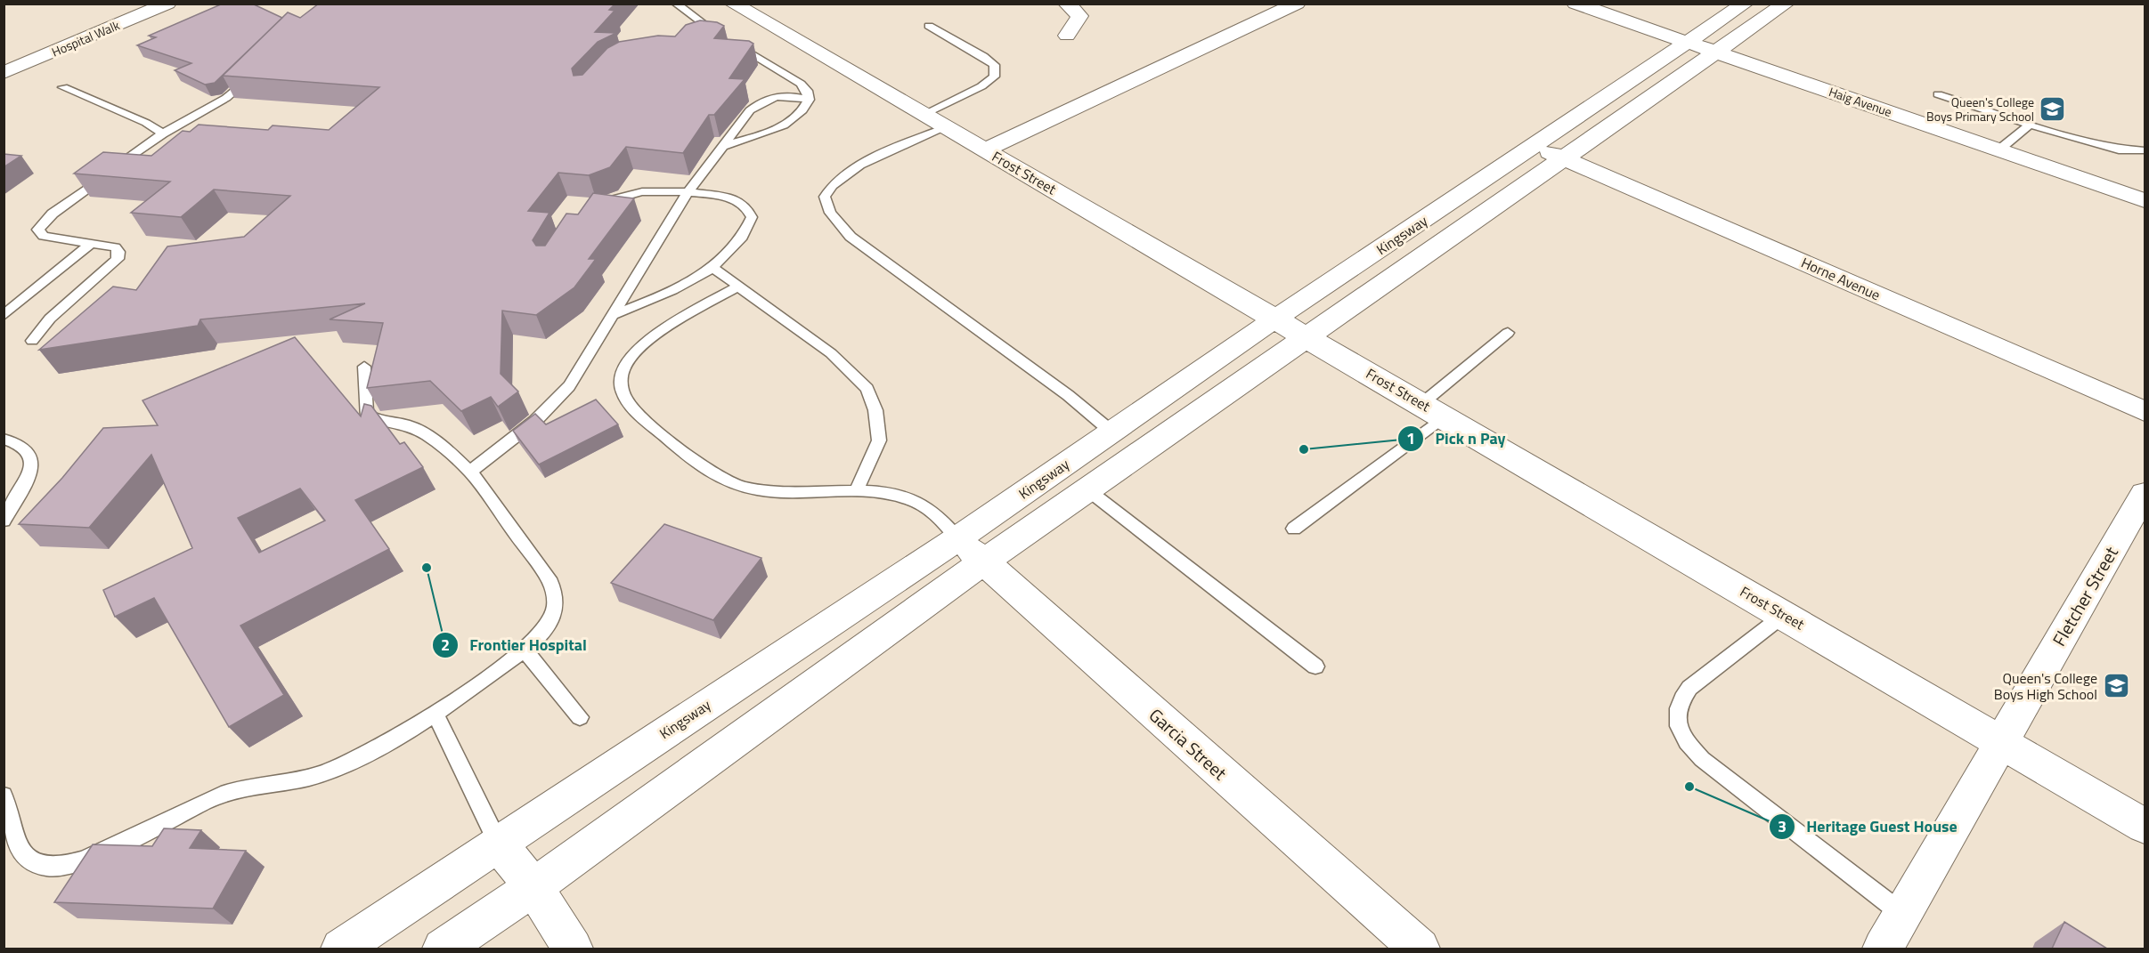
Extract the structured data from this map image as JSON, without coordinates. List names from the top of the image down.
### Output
{
  "streets": {
    "street": [
      "Hospital Walk",
      "Haig Avenue",
      "Frost Street",
      "Kingsway",
      "Horne Avenue",
      "Fletcher Street",
      "Garcia Street"
    ]
  },
  "crossings": [
    ["Haig Avenue", "Kingsway"],
    ["Frost Street", "Kingsway"],
    ["Frost Street", "Fletcher Street"],
    ["Kingsway", "Horne Avenue"],
    ["Kingsway", "Garcia Street"]
  ],
  "places": {
    "school or university": ["Queen's College Boys Primary School", "Queen's College Boys High School"],
    "other": ["Pick n Pay", "Frontier Hospital", "Heritage Guest House"]
  }
}
